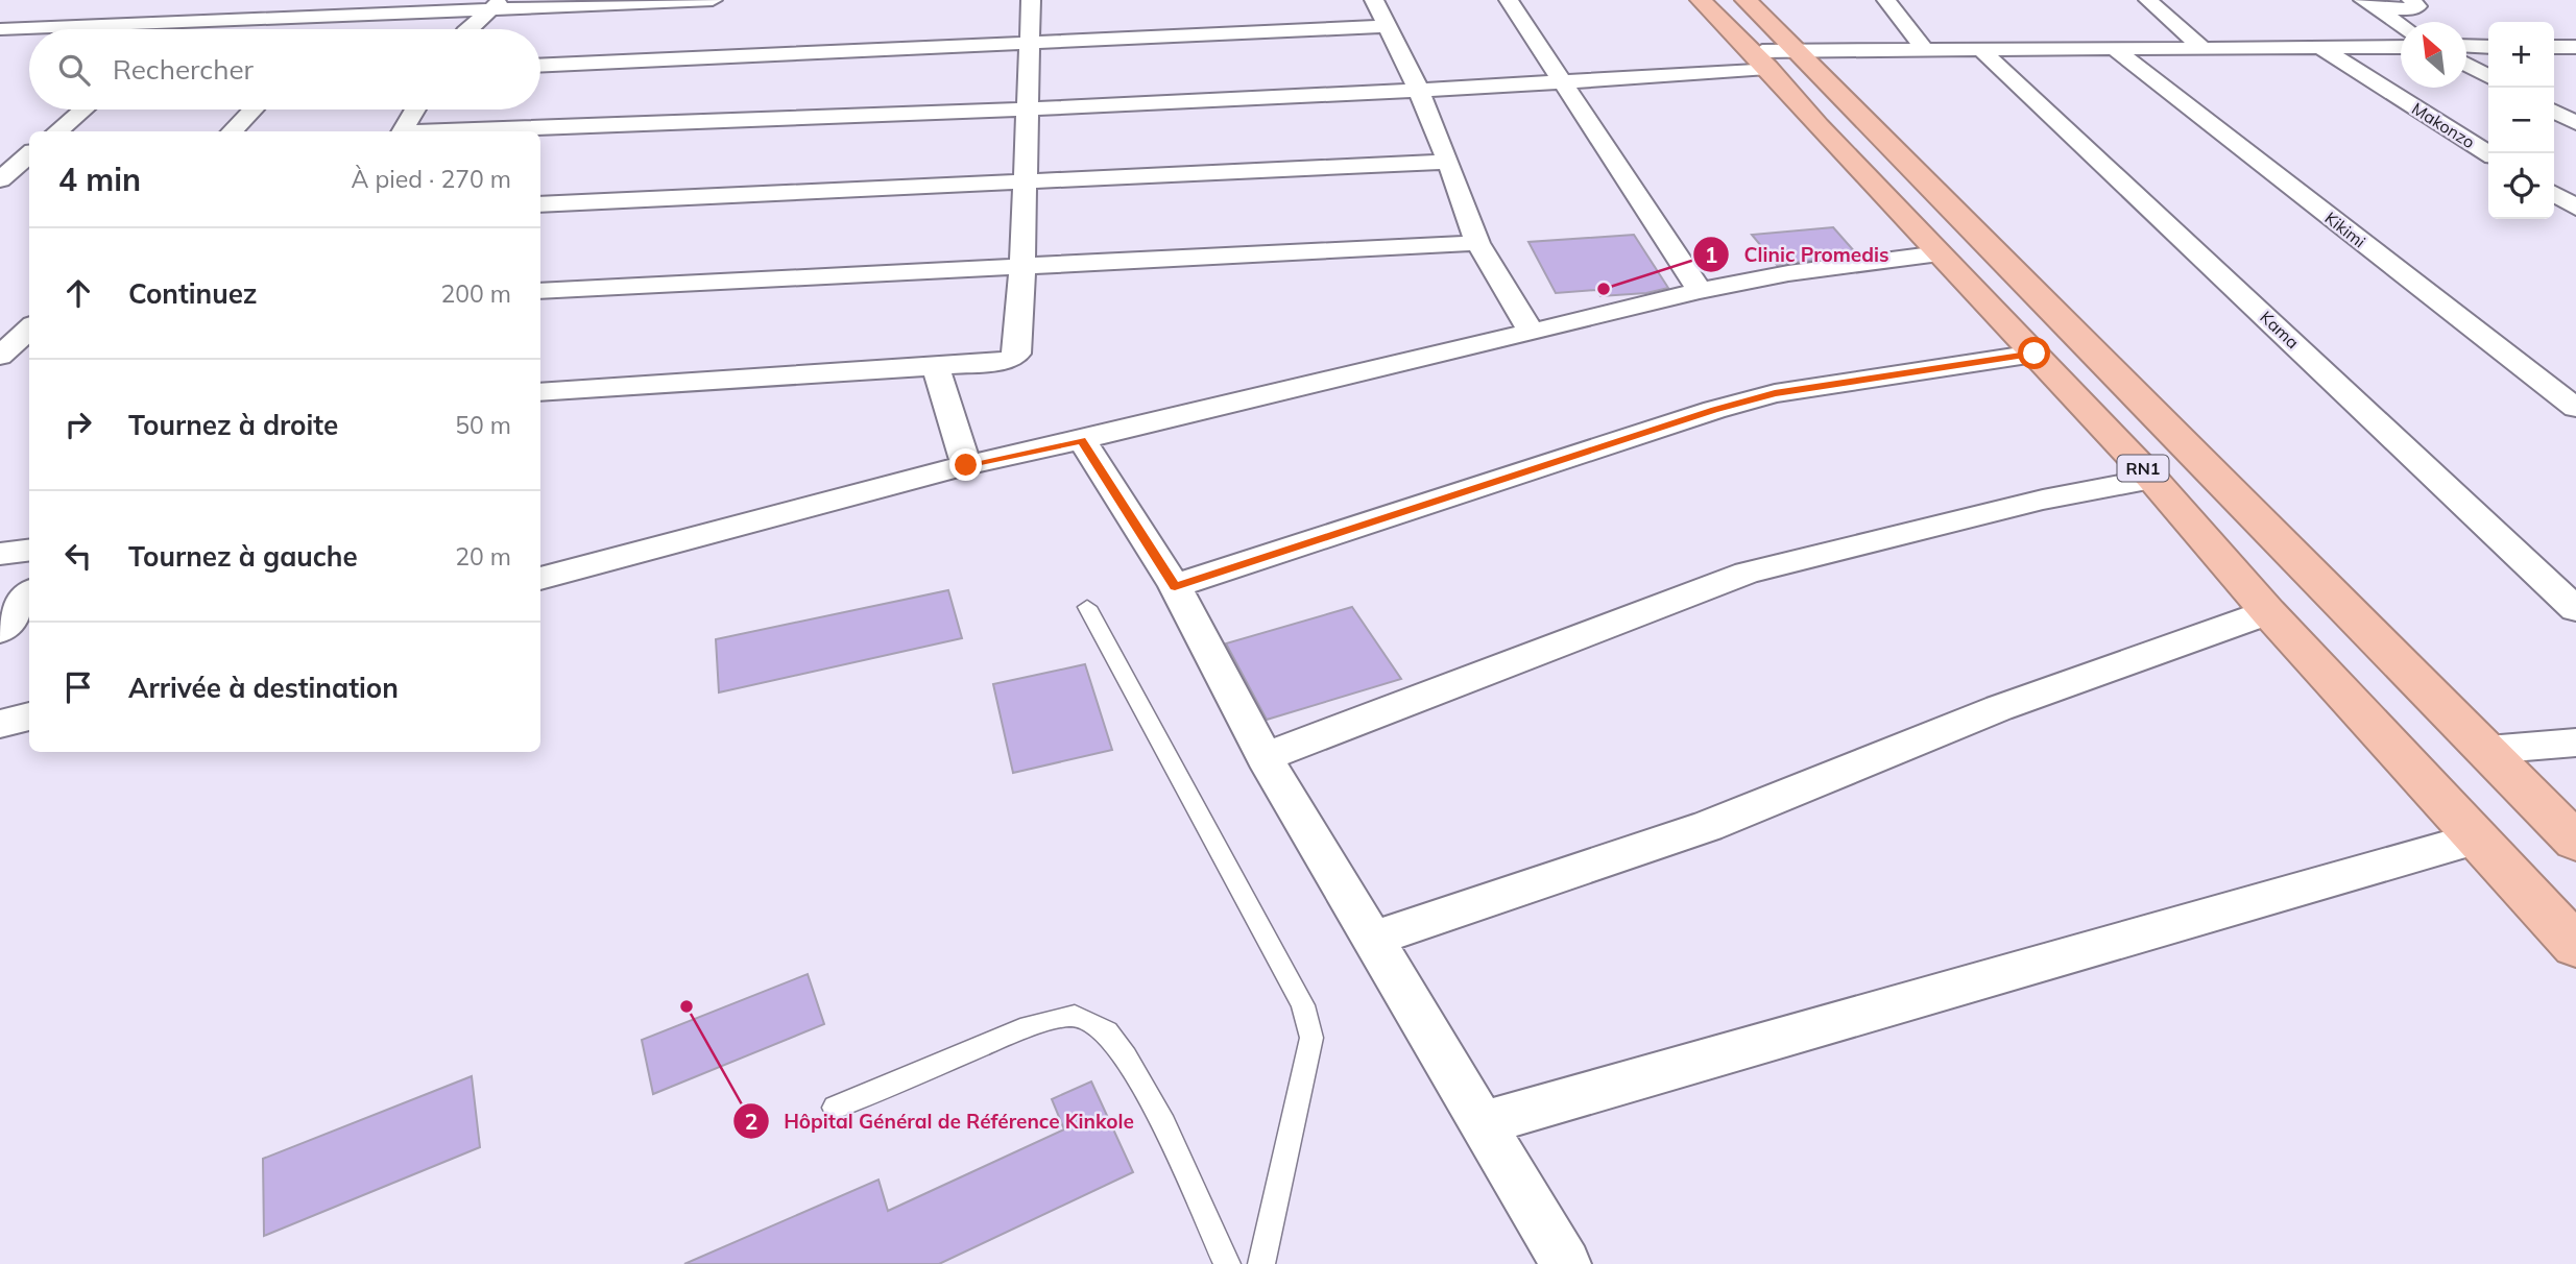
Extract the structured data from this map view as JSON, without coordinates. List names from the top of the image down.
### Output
{
  "streets": {
    "highway": ["RN1"],
    "street": ["Makonzo", "Kikimi", "Kama"]
  },
  "places": ["Clinic Promedis", "Hôpital Général de Référence Kinkole"],
  "north": "top left",
  "page": {
    "map_buttons": ["+", "−"],
    "search": "Rechercher",
    "heading": ["4 min", "À pied · 270 m"],
    "list": [
      ["Continuez", "200 m"],
      ["Tournez à droite", "50 m"],
      ["Tournez à gauche", "20 m"],
      "Arrivée à destination"
    ]
  }
}
